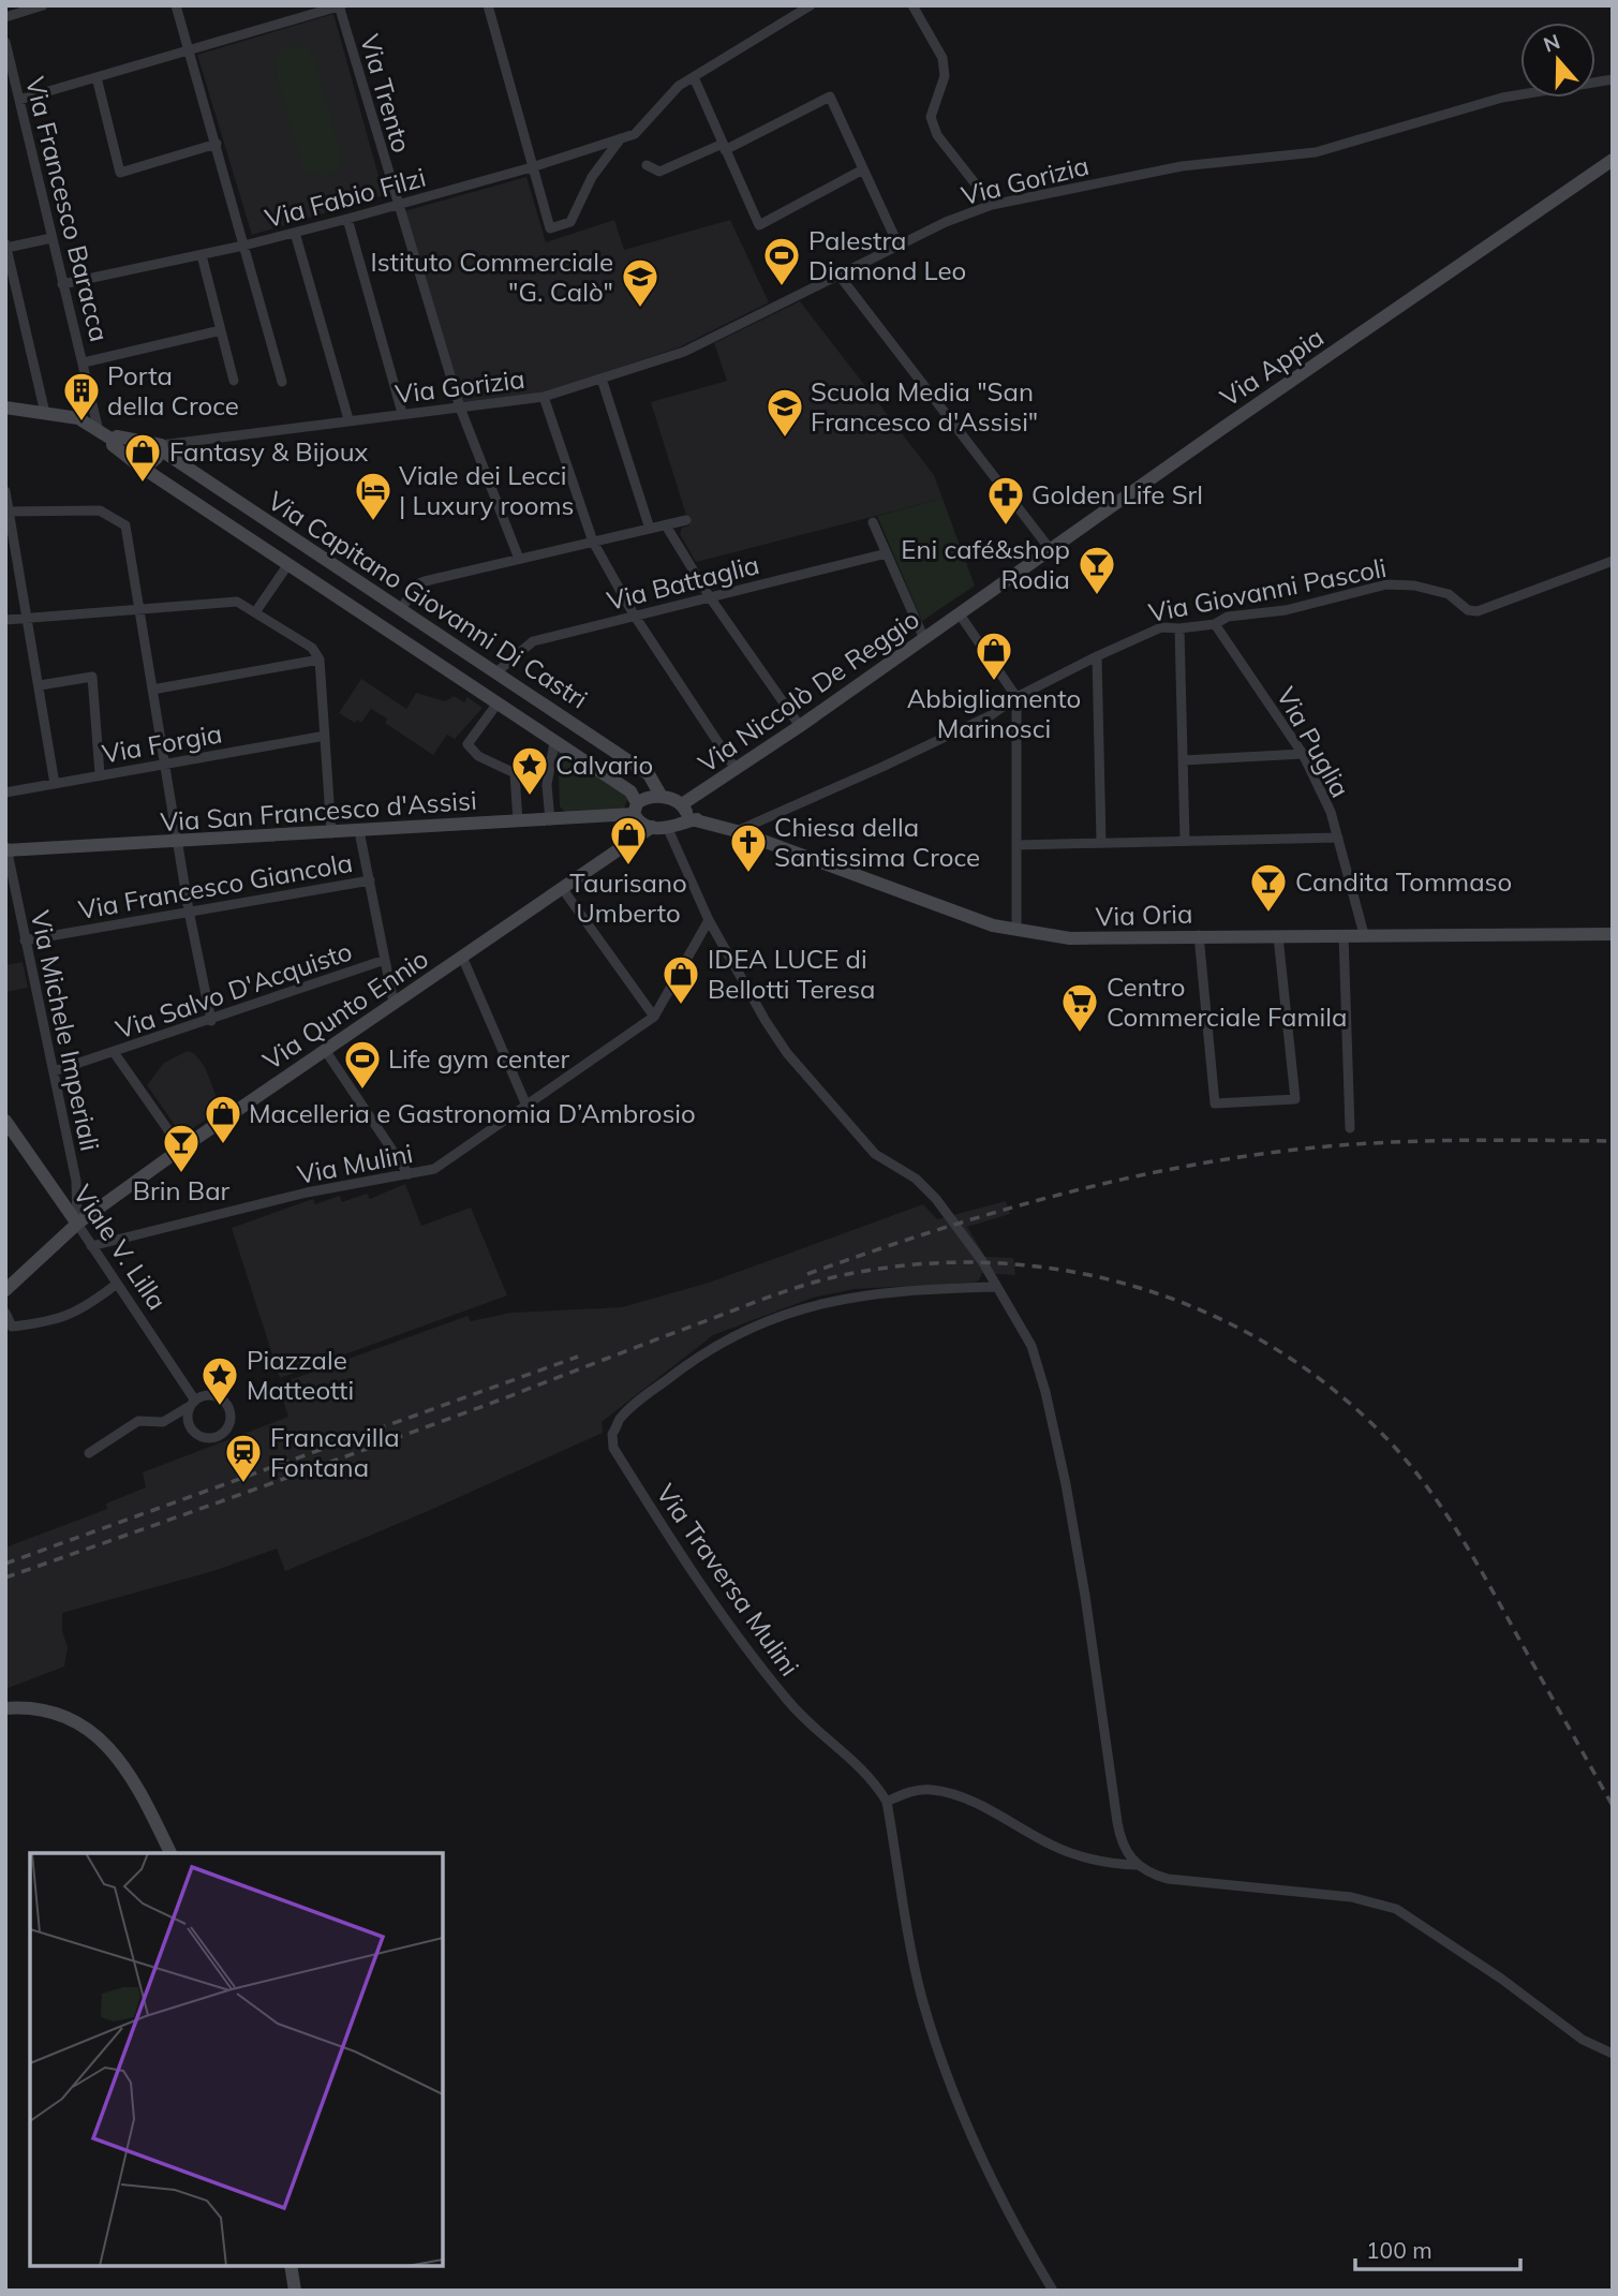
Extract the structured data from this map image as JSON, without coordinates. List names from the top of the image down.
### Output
{
  "streets": {
    "main road": [
      "Via Appia",
      "Via Capitano Giovanni Di Castri",
      "Via Niccolò De Reggio",
      "Via San Francesco d'Assisi",
      "Via Oria",
      "Via Qunto Ennio",
      "Viale V. Lilla"
    ],
    "street": [
      "Via Trento",
      "Via Gorizia",
      "Via Fabio Filzi",
      "Via Francesco Baracca",
      "Via Battaglia",
      "Via Giovanni Pascoli",
      "Via Puglia",
      "Via Forgia",
      "Via Francesco Giancola",
      "Via Salvo D'Acquisto",
      "Via Michele Imperiali",
      "Via Mulini",
      "Via Traversa Mulini"
    ]
  },
  "crossings": [
    ["Via Trento", "Via Gorizia"],
    ["Via Trento", "Via Fabio Filzi"],
    ["Via Gorizia", "Via Capitano Giovanni Di Castri"],
    ["Via Fabio Filzi", "Via Francesco Baracca"],
    ["Via Appia", "Via Niccolò De Reggio"],
    ["Via Battaglia", "Via Capitano Giovanni Di Castri"],
    ["Via Giovanni Pascoli", "Via Puglia"],
    ["Via Giovanni Pascoli", "Via Oria"],
    ["Via Capitano Giovanni Di Castri", "Via San Francesco d'Assisi"],
    ["Via Capitano Giovanni Di Castri", "Via Qunto Ennio"],
    ["Via Puglia", "Via Oria"],
    ["Via San Francesco d'Assisi", "Via Michele Imperiali"],
    ["Via Francesco Giancola", "Via Michele Imperiali"],
    ["Via Salvo D'Acquisto", "Via Michele Imperiali"],
    ["Via Qunto Ennio", "Via Michele Imperiali"],
    ["Via Qunto Ennio", "Viale V. Lilla"],
    ["Via Michele Imperiali", "Viale V. Lilla"],
    ["Via Mulini", "Viale V. Lilla"]
  ],
  "places": {
    "sports": ["Palestra Diamond Leo", "Life gym center"],
    "school or university": ["Istituto Commerciale \"G. Calò\"", "Scuola Media \"San Francesco d'Assisi\""],
    "building": ["Porta della Croce"],
    "shop": [
      "Fantasy & Bijoux",
      "Abbigliamento Marinosci",
      "Taurisano Umberto",
      "IDEA LUCE di Bellotti Teresa",
      "Macelleria e Gastronomia D’Ambrosio"
    ],
    "hotel": ["Viale dei Lecci | Luxury rooms"],
    "pharmacy": ["Golden Life Srl"],
    "bar": ["Eni café&shop Rodia", "Candita Tommaso", "Brin Bar"],
    "place": ["Calvario", "Piazzale Matteotti"],
    "church": ["Chiesa della Santissima Croce"],
    "supermarket": ["Centro Commerciale Famila"],
    "station": ["Francavilla Fontana"]
  },
  "scale_bar": "100 m",
  "north": "top"
}
